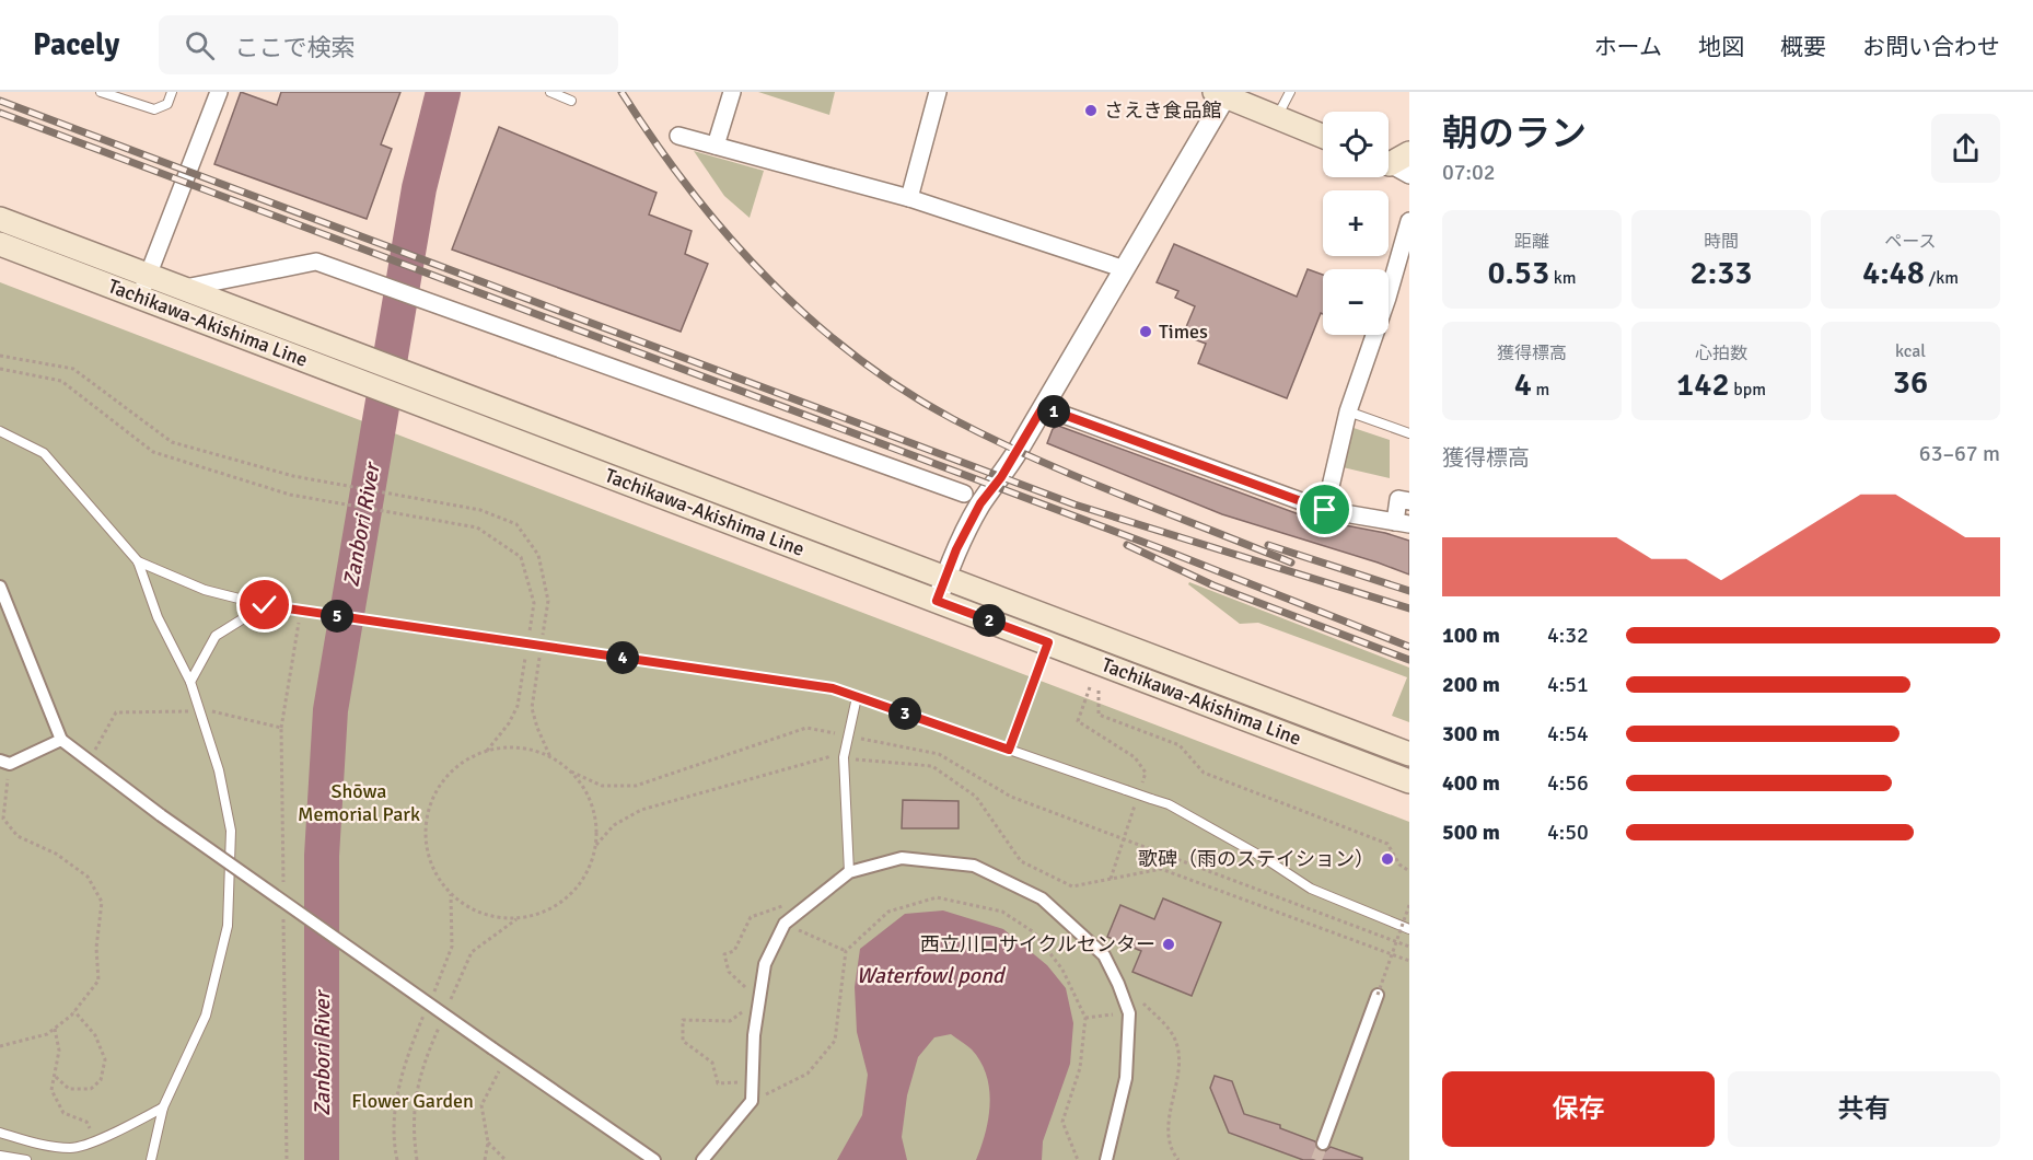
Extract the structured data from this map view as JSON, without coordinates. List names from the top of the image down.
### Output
{
  "streets": {
    "main road": ["Tachikawa-Akishima Line"]
  },
  "water": ["Zanbori River", "Waterfowl pond"],
  "parks": ["Shōwa Memorial Park", "Flower Garden"],
  "places": [
    "さえき食品館",
    "Times",
    "歌碑（雨のステイション）",
    "西立川口サイクルセンター"
  ],
  "page": {
    "header": "Pacely",
    "search": "ここで検索",
    "nav": [
      "ホーム",
      "地図",
      "概要",
      "お問い合わせ"
    ],
    "heading": ["朝のラン", "07:02"],
    "map_buttons": ["+", "−"],
    "stats": [
      ["距離", "0.53 km"],
      ["時間", "2:33"],
      ["ペース", "4:48 /km"],
      ["獲得標高", "4 m"],
      ["心拍数", "142 bpm"],
      ["kcal", "36"]
    ],
    "pins": [
      "1",
      "5",
      "2",
      "4",
      "3"
    ],
    "chart": ["獲得標高", "63–67 m"],
    "list": [
      {
        "name": "100 m",
        "note": "4:32"
      },
      {
        "name": "200 m",
        "note": "4:51"
      },
      {
        "name": "300 m",
        "note": "4:54"
      },
      {
        "name": "400 m",
        "note": "4:56"
      },
      {
        "name": "500 m",
        "note": "4:50"
      }
    ],
    "buttons": ["保存", "共有"]
  }
}
